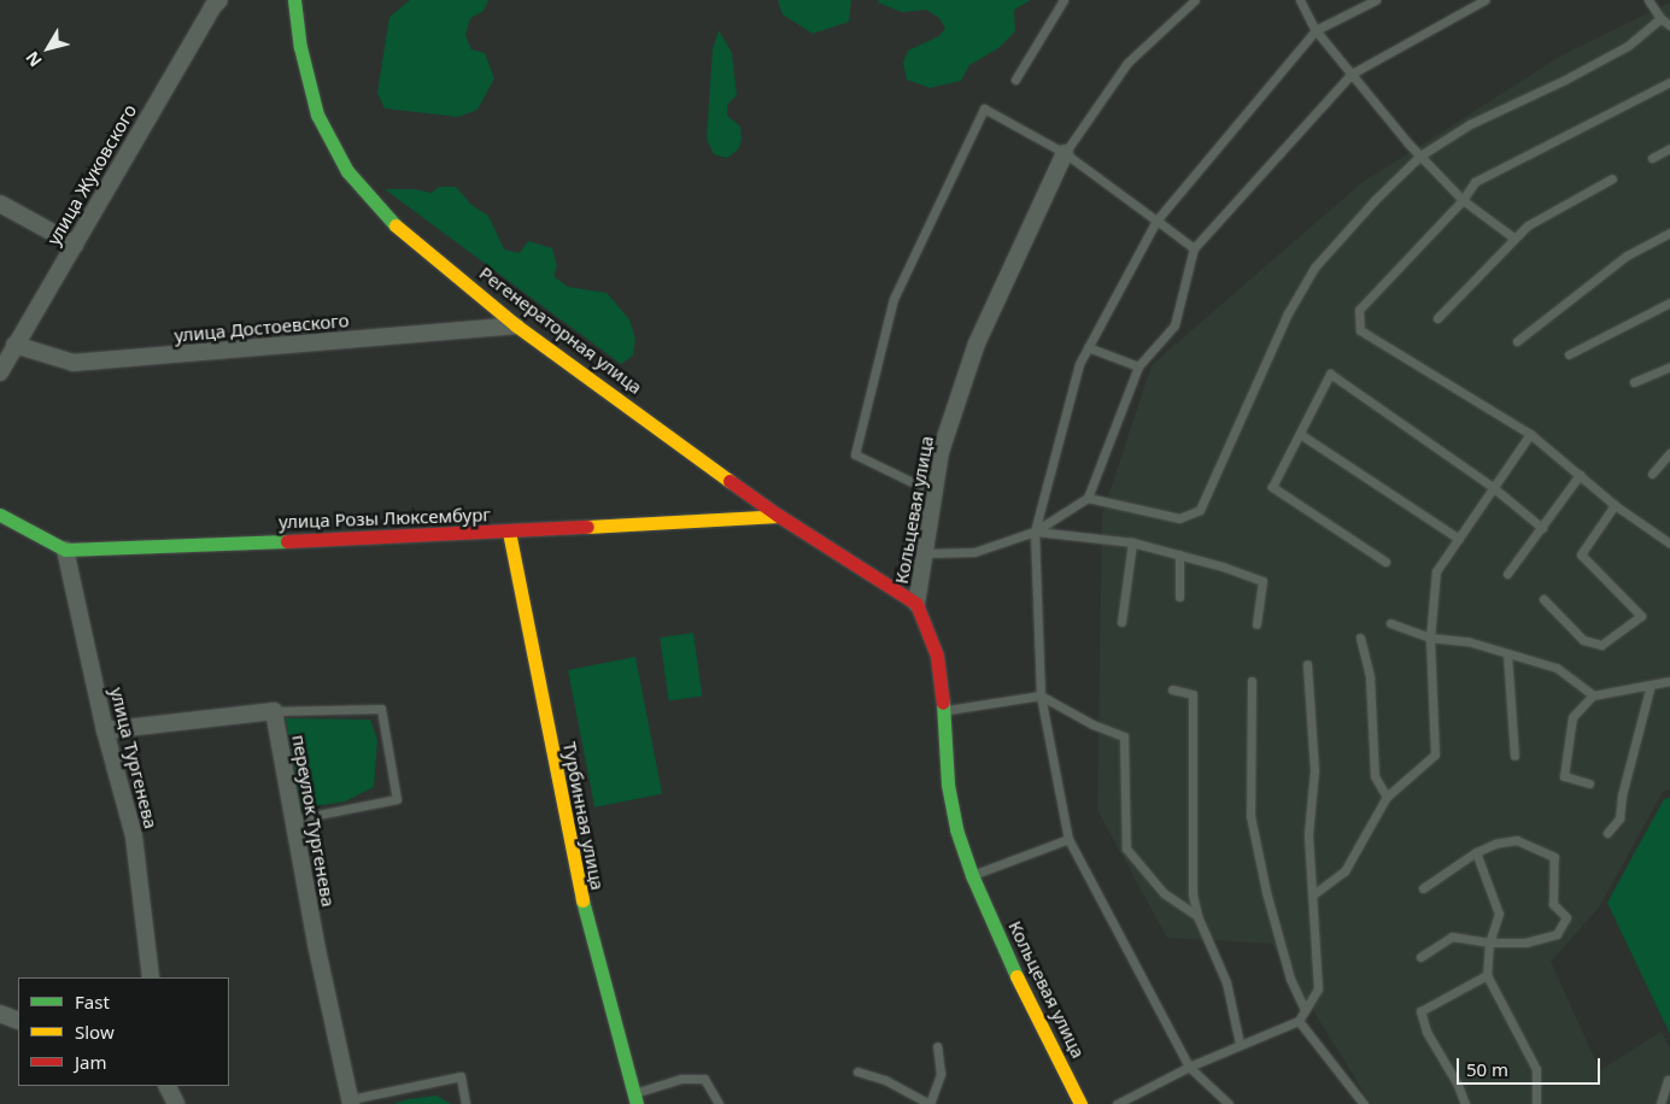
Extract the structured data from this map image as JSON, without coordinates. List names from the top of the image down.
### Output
{
  "streets": {
    "street": [
      "улица Жуковского",
      "улица Достоевского",
      "Регенераторная улица",
      "Кольцевая улица",
      "улица Розы Люксембург",
      "улица Тургенева",
      "Турбинная улица",
      "переулок Тургенева"
    ]
  },
  "crossings": [
    ["улица Жуковского", "улица Достоевского"],
    ["улица Достоевского", "Регенераторная улица"],
    ["Регенераторная улица", "Кольцевая улица"],
    ["Регенераторная улица", "улица Розы Люксембург"],
    ["улица Розы Люксембург", "улица Тургенева"],
    ["улица Розы Люксембург", "Турбинная улица"]
  ],
  "legend": ["Fast", "Slow", "Jam"],
  "scale_bar": "50 m",
  "north": "bottom left"
}
